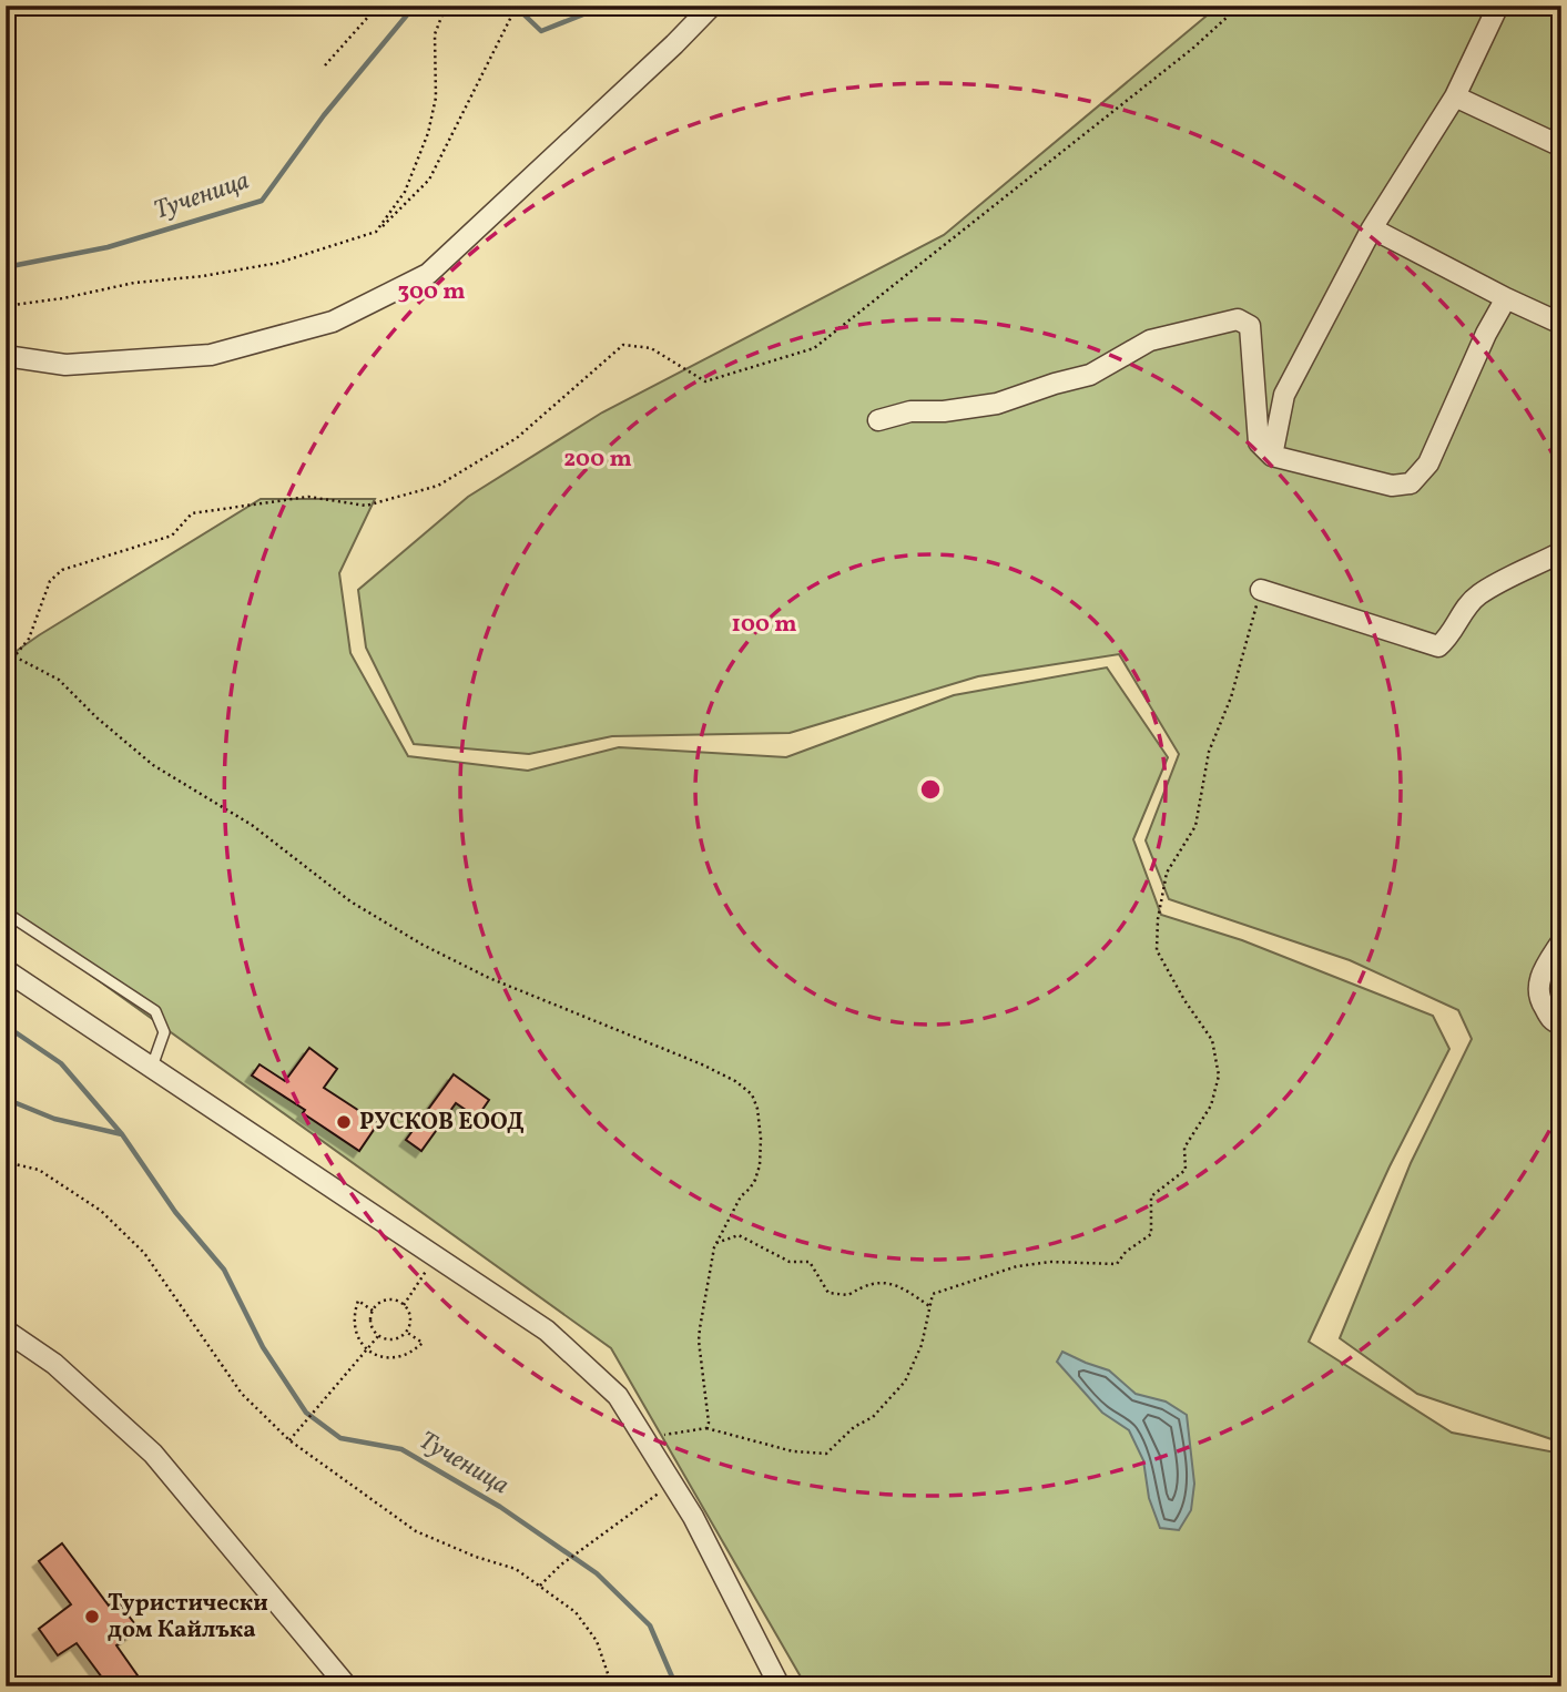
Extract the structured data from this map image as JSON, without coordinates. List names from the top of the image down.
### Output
{
  "water": ["Тученица"],
  "places": ["РУСКОВ ЕООД", "Туристически дом Кайлъка"],
  "rings": ["300 m", "200 m", "100 m"]
}
